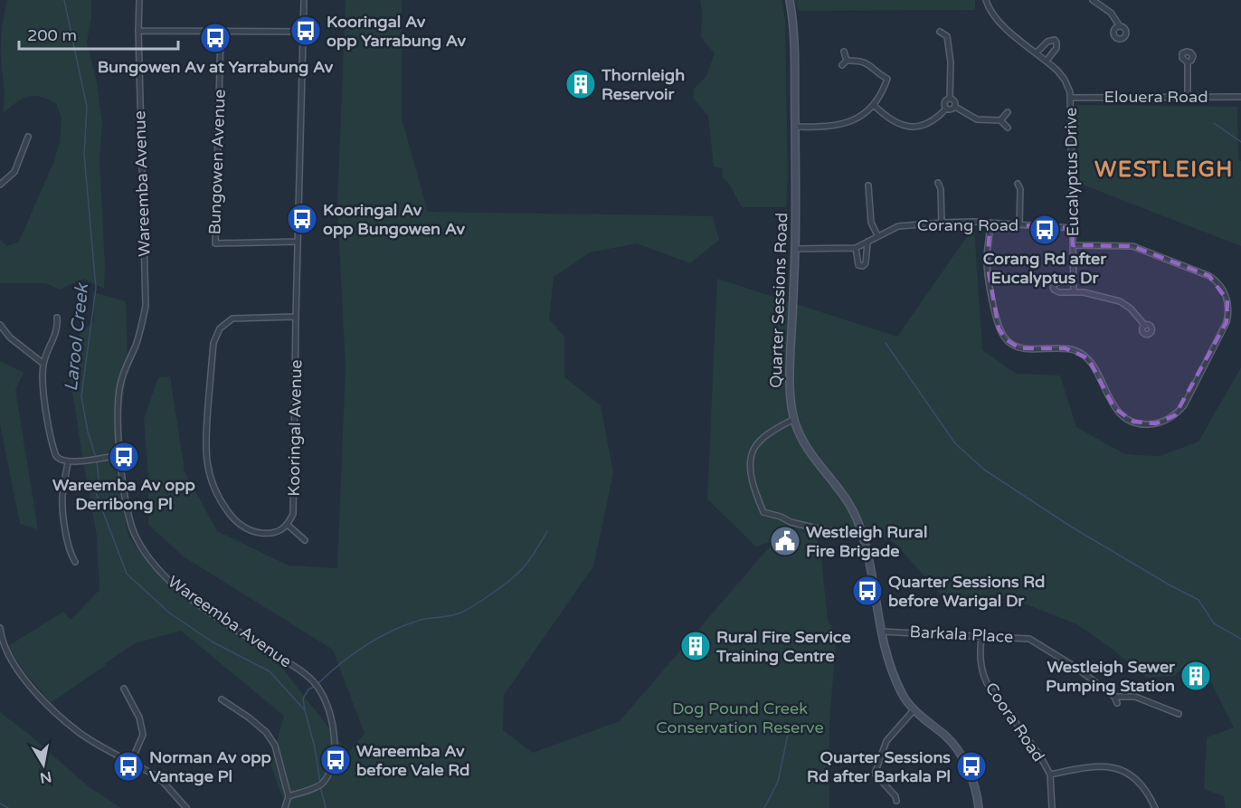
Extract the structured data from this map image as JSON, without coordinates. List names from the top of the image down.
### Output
{
  "streets": {
    "main road": ["Quarter Sessions Road"],
    "street": [
      "Elouera Road",
      "Bungowen Avenue",
      "Eucalyptus Drive",
      "Wareemba Avenue",
      "Corang Road",
      "Kooringal Avenue",
      "Barkala Place",
      "Coora Road"
    ]
  },
  "crossings": [
    ["Elouera Road", "Eucalyptus Drive"],
    ["Bungowen Avenue", "Kooringal Avenue"],
    ["Eucalyptus Drive", "Corang Road"],
    ["Corang Road", "Quarter Sessions Road"],
    ["Quarter Sessions Road", "Barkala Place"],
    ["Barkala Place", "Coora Road"]
  ],
  "districts": ["WESTLEIGH"],
  "water": ["Larool Creek"],
  "parks": ["Dog Pound Creek Conservation Reserve"],
  "places": {
    "bus stop": [
      "Kooringal Av opp Yarrabung Av",
      "Bungowen Av at Yarrabung Av",
      "Kooringal Av opp Bungowen Av",
      "Corang Rd after Eucalyptus Dr",
      "Wareemba Av opp Derribong Pl",
      "Quarter Sessions Rd before Warigal Dr",
      "Wareemba Av before Vale Rd",
      "Norman Av opp Vantage Pl",
      "Quarter Sessions Rd after Barkala Pl"
    ],
    "building": ["Thornleigh Reservoir", "Rural Fire Service Training Centre", "Westleigh Sewer Pumping Station"],
    "public building": ["Westleigh Rural Fire Brigade"]
  },
  "scale_bar": "200 m",
  "north": "bottom"
}
